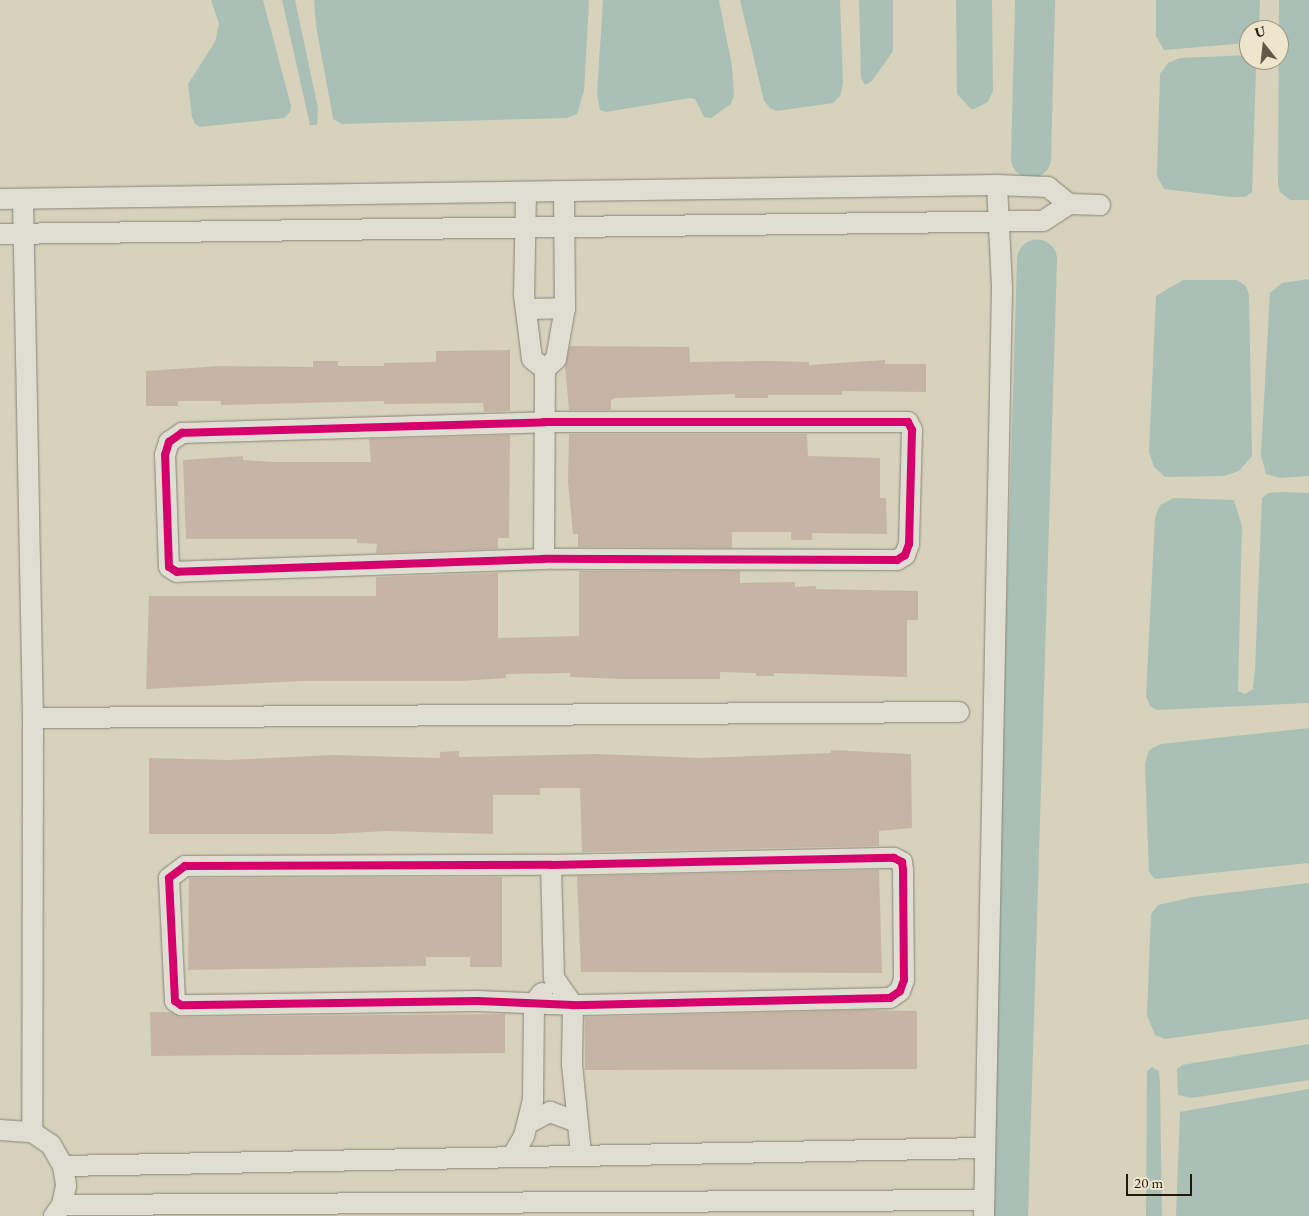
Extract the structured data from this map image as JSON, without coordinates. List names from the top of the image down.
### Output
{
  "scale_bar": "20 m",
  "north": "top"
}
